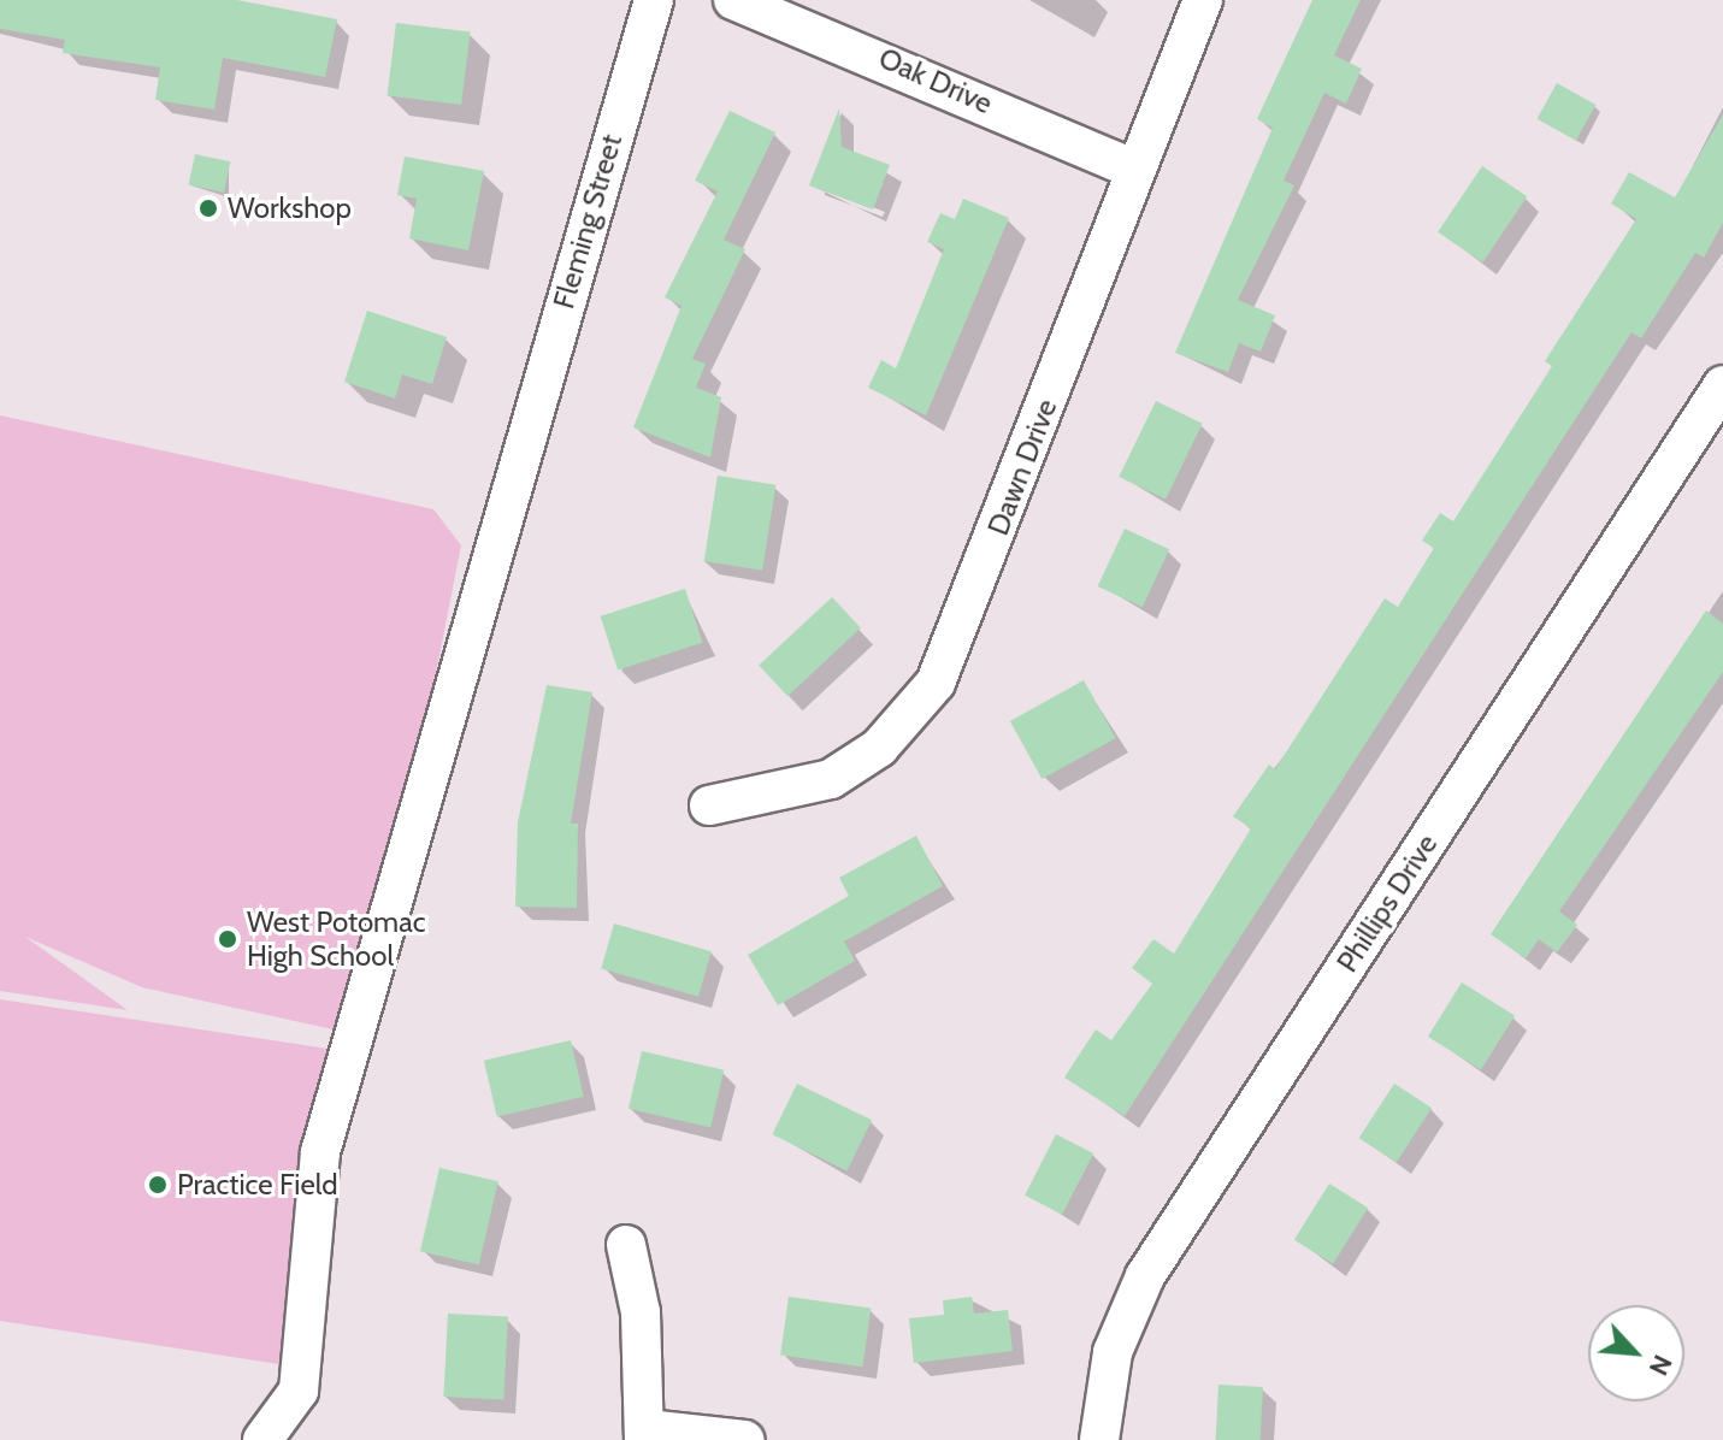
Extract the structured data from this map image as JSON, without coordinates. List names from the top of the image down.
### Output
{
  "streets": {
    "street": [
      "Oak Drive",
      "Fleming Street",
      "Dawn Drive",
      "Phillips Drive"
    ]
  },
  "crossings": [
    ["Oak Drive", "Dawn Drive"]
  ],
  "places": ["Workshop", "West Potomac High School", "Practice Field"],
  "north": "bottom right"
}
